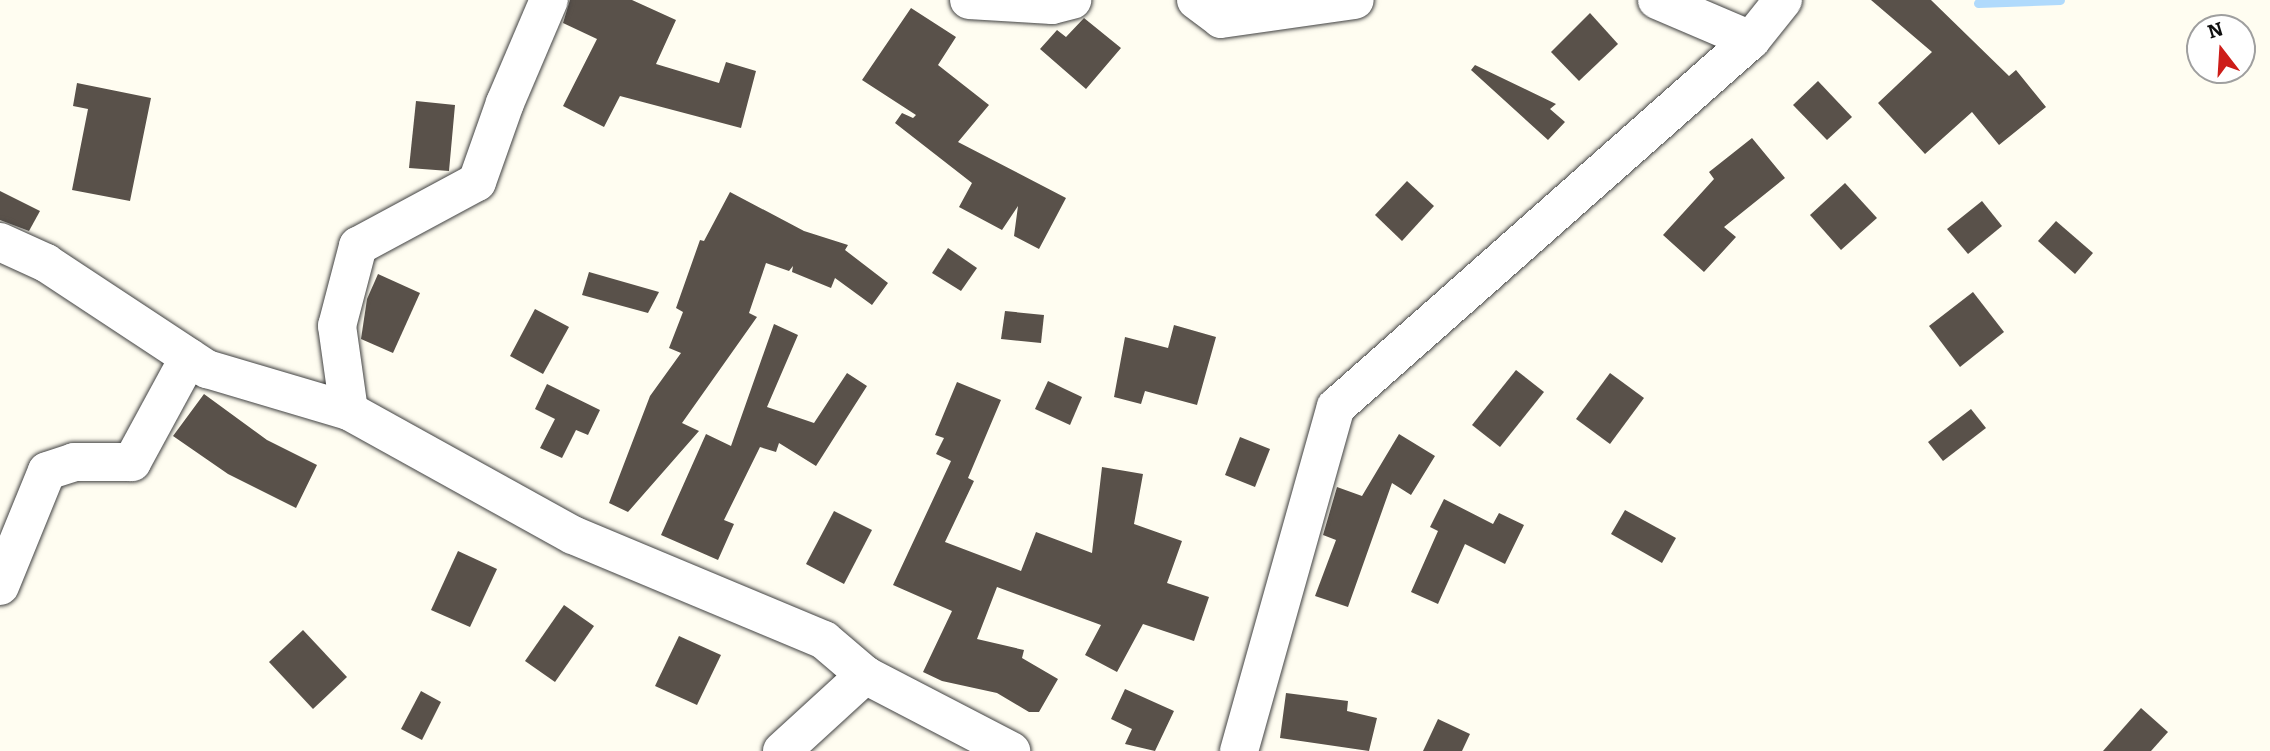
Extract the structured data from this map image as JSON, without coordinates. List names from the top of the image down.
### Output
{
  "north": "top"
}
